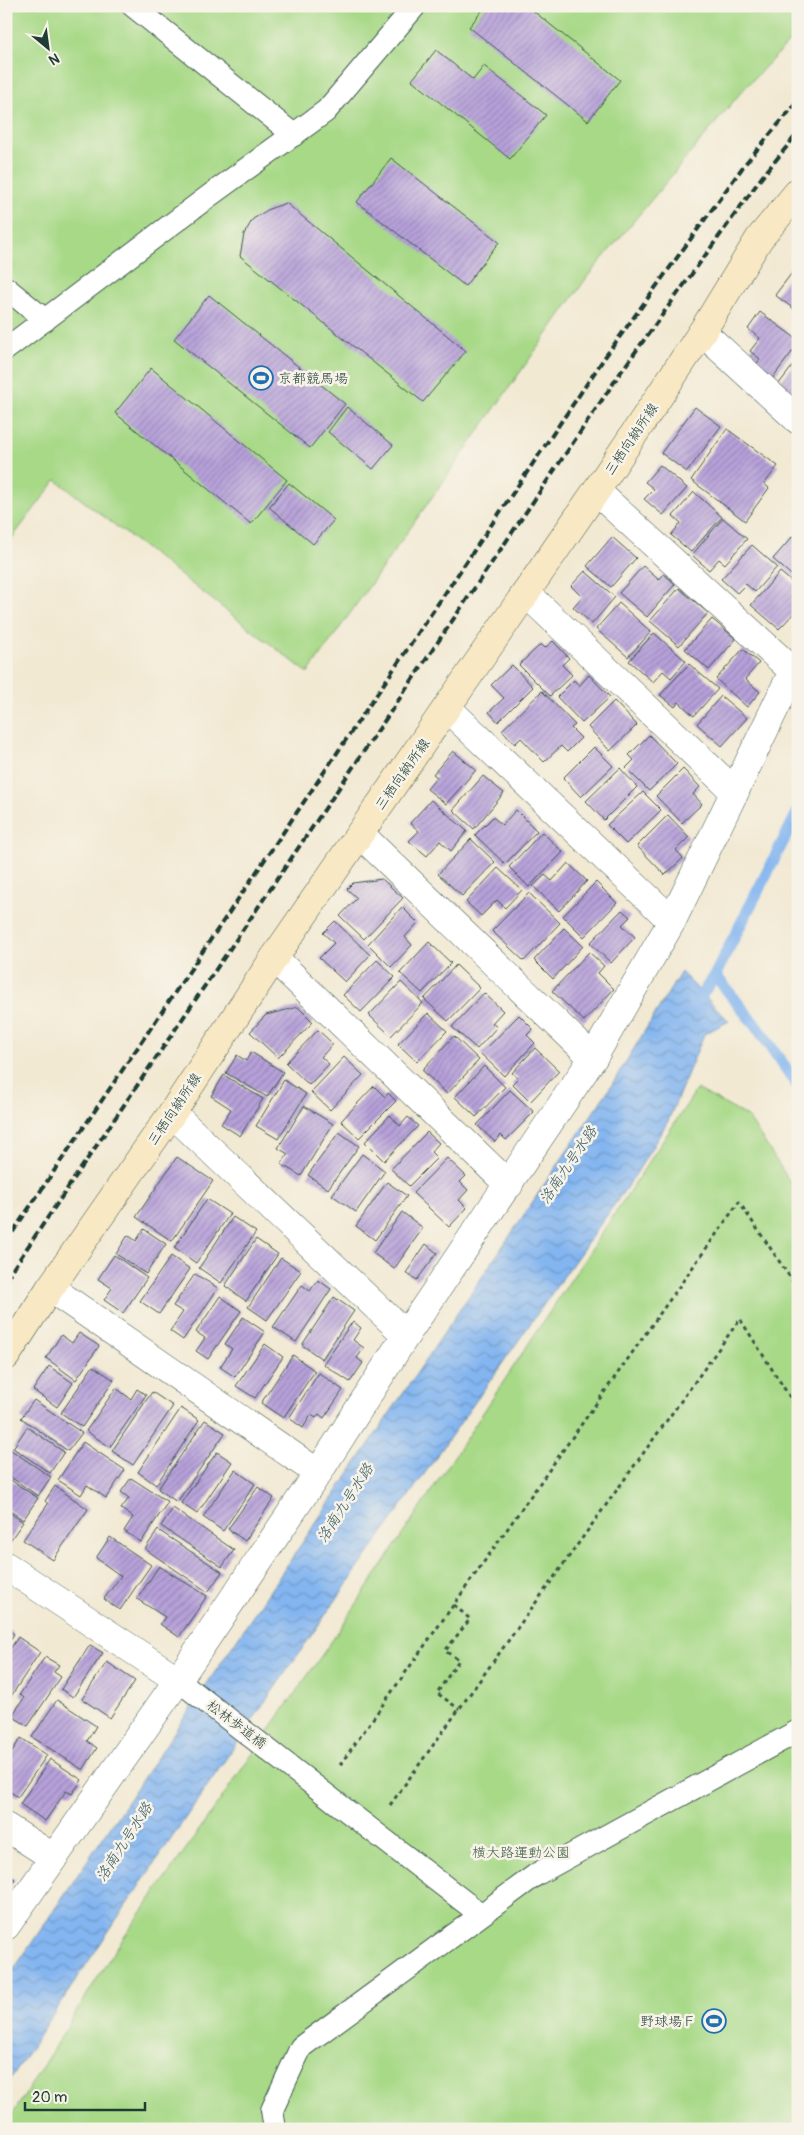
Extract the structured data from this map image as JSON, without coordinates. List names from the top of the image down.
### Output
{
  "streets": {
    "main road": ["三栖向納所線"],
    "lane": ["松林歩道橋"]
  },
  "water": ["洛南九号水路"],
  "parks": ["横大路運動公園"],
  "places": {
    "sports": ["京都競馬場", "野球場Ｆ"]
  },
  "scale_bar": "20 m",
  "north": "bottom right"
}
